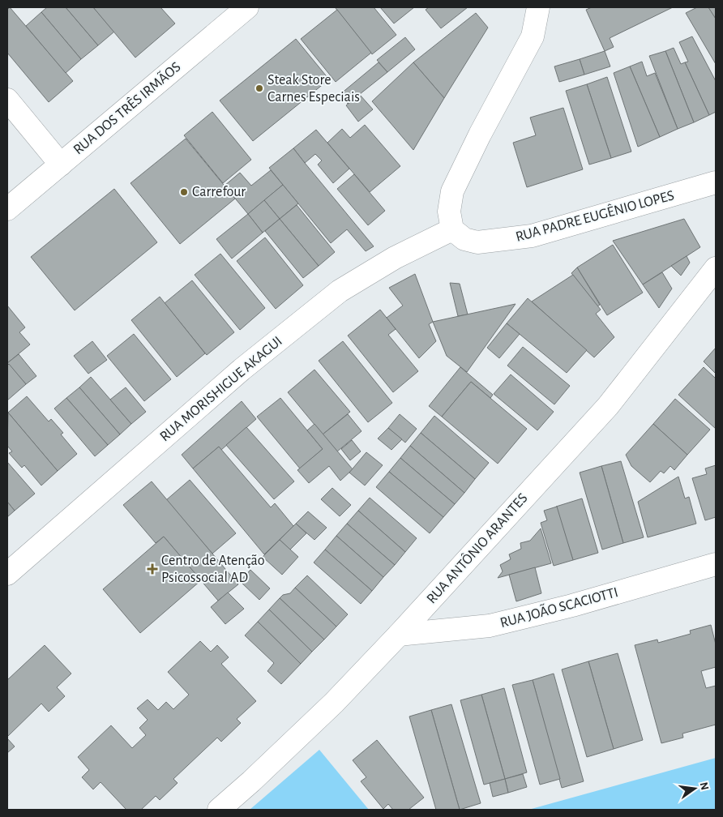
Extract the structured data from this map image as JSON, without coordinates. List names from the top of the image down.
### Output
{
  "streets": {
    "street": [
      "RUA DOS TRÊS IRMÃOS",
      "RUA PADRE EUGÊNIO LOPES",
      "RUA MORISHIGUE AKAGUI",
      "RUA ANTÔNIO ARANTES",
      "RUA JOÃO SCACIOTTI"
    ]
  },
  "crossings": [
    ["RUA PADRE EUGÊNIO LOPES", "RUA MORISHIGUE AKAGUI"],
    ["RUA ANTÔNIO ARANTES", "RUA JOÃO SCACIOTTI"]
  ],
  "places": {
    "other": ["Steak Store Carnes Especiais", "Carrefour"],
    "health": ["Centro de Atenção Psicossocial AD"]
  },
  "north": "right"
}
